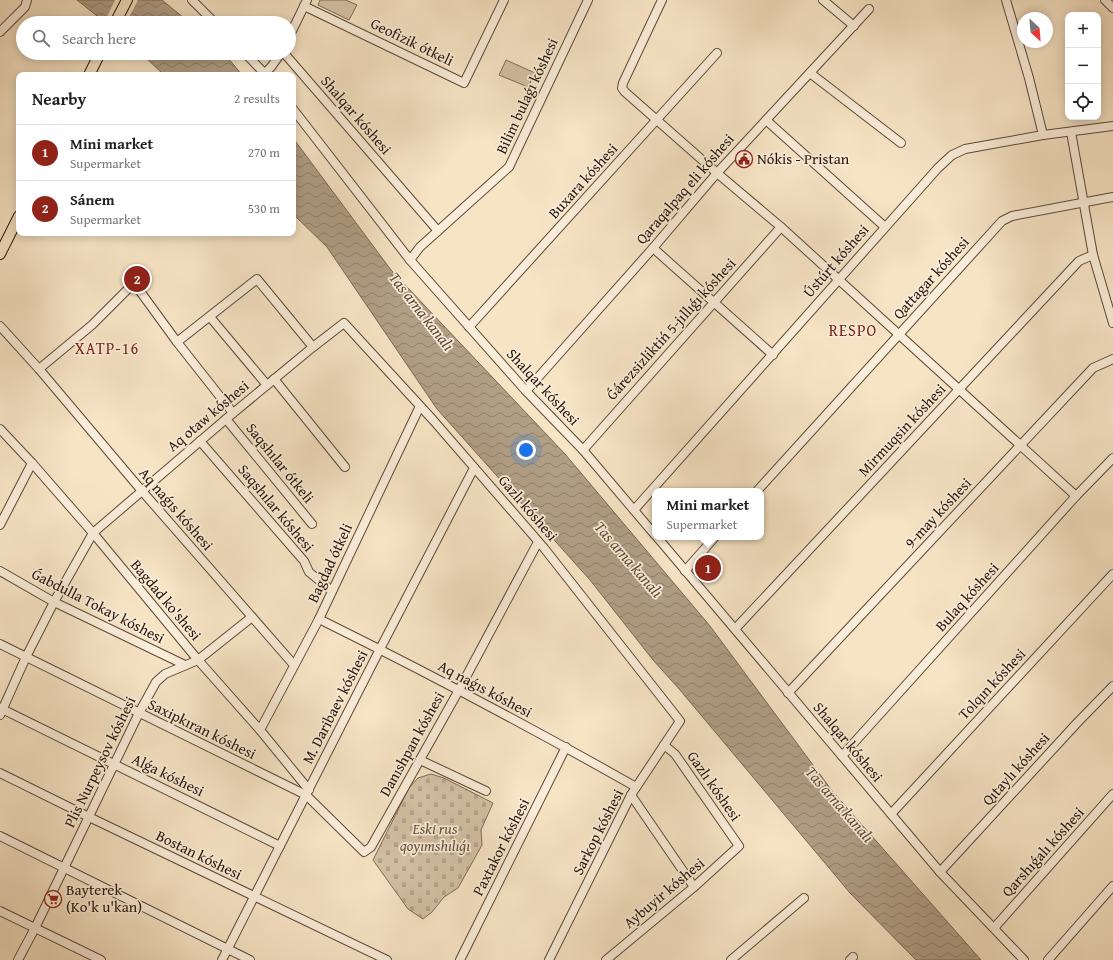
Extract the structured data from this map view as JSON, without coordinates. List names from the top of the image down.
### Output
{
  "streets": {
    "street": [
      "Geofizik ótkeli",
      "Bilim bulaǵı kóshesi",
      "Shalqar kóshesi",
      "Buxara kóshesi",
      "Qaraqalpaq eli kóshesi",
      "Ústúrt kóshesi",
      "Qattagar kóshesi",
      "Ǵárezsizliktiń 5-jıllıǵı kóshesi",
      "Aq otaw kóshesi",
      "Mirmuqsin kóshesi",
      "Saqshılar ótkeli",
      "Saqshılar kóshesi",
      "Gazlı kóshesi",
      "Aq naǵıs kóshesi",
      "9-may kóshesi",
      "Bagdad ótkeli",
      "Bulaq kóshesi",
      "Bagdad ko'shesi",
      "Ǵabdulla Tokay kóshesi",
      "Tolqın kóshesi",
      "M. Daribaev kóshesi",
      "Saxipkıran kóshesi",
      "Danıshpan kóshesi",
      "Plis Nurpeysov kóshesi",
      "Qıtaylı kóshesi",
      "Alǵa kóshesi",
      "Sarkop kóshesi",
      "Paxtakor kóshesi",
      "Qarshıǵalı kóshesi",
      "Bostan kóshesi",
      "Aybuyir kóshesi"
    ]
  },
  "crossings": [
    ["Bilim bulaǵı kóshesi", "Shalqar kóshesi"],
    ["Shalqar kóshesi", "Buxara kóshesi"],
    ["Shalqar kóshesi", "Qaraqalpaq eli kóshesi"],
    ["Shalqar kóshesi", "Ústúrt kóshesi"],
    ["Shalqar kóshesi", "Ǵárezsizliktiń 5-jıllıǵı kóshesi"],
    ["Shalqar kóshesi", "Mirmuqsin kóshesi"],
    ["Shalqar kóshesi", "9-may kóshesi"],
    ["Shalqar kóshesi", "Bulaq kóshesi"],
    ["Shalqar kóshesi", "Tolqın kóshesi"],
    ["Shalqar kóshesi", "Qıtaylı kóshesi"],
    ["Shalqar kóshesi", "Qarshıǵalı kóshesi"],
    ["Aq otaw kóshesi", "Saqshılar ótkeli"],
    ["Aq otaw kóshesi", "Saqshılar kóshesi"],
    ["Aq otaw kóshesi", "Gazlı kóshesi"],
    ["Aq otaw kóshesi", "Aq naǵıs kóshesi"],
    ["Aq otaw kóshesi", "Bagdad ko'shesi"],
    ["Aq otaw kóshesi", "Ǵabdulla Tokay kóshesi"],
    ["Aq otaw kóshesi", "Saxipkıran kóshesi"],
    ["Aq otaw kóshesi", "Alǵa kóshesi"],
    ["Saqshılar kóshesi", "Bagdad ótkeli"],
    ["Gazlı kóshesi", "Bagdad ótkeli"],
    ["Gazlı kóshesi", "M. Daribaev kóshesi"],
    ["Gazlı kóshesi", "Danıshpan kóshesi"],
    ["Gazlı kóshesi", "Sarkop kóshesi"],
    ["Gazlı kóshesi", "Aybuyir kóshesi"],
    ["Aq naǵıs kóshesi", "Bagdad ótkeli"],
    ["Aq naǵıs kóshesi", "M. Daribaev kóshesi"],
    ["Aq naǵıs kóshesi", "Danıshpan kóshesi"],
    ["Aq naǵıs kóshesi", "Plis Nurpeysov kóshesi"],
    ["Aq naǵıs kóshesi", "Sarkop kóshesi"],
    ["Aq naǵıs kóshesi", "Paxtakor kóshesi"],
    ["Bagdad ótkeli", "Bagdad ko'shesi"],
    ["Bagdad ko'shesi", "M. Daribaev kóshesi"],
    ["Bagdad ko'shesi", "Saxipkıran kóshesi"],
    ["Bagdad ko'shesi", "Danıshpan kóshesi"],
    ["Bagdad ko'shesi", "Plis Nurpeysov kóshesi"],
    ["Ǵabdulla Tokay kóshesi", "Plis Nurpeysov kóshesi"],
    ["M. Daribaev kóshesi", "Saxipkıran kóshesi"],
    ["M. Daribaev kóshesi", "Danıshpan kóshesi"],
    ["M. Daribaev kóshesi", "Alǵa kóshesi"],
    ["M. Daribaev kóshesi", "Bostan kóshesi"],
    ["Saxipkıran kóshesi", "Danıshpan kóshesi"],
    ["Saxipkıran kóshesi", "Plis Nurpeysov kóshesi"],
    ["Plis Nurpeysov kóshesi", "Alǵa kóshesi"],
    ["Plis Nurpeysov kóshesi", "Bostan kóshesi"]
  ],
  "districts": ["RESPO", "XATP-16"],
  "water": ["Tas arna kanalı"],
  "parks": ["Eski rus qoyımshılıǵı"],
  "places": {
    "public building": ["Nókis - Pristan"],
    "supermarket": ["Bayterek (Ko'k u'kan)"]
  },
  "north": "bottom right",
  "page": {
    "map_buttons": ["+", "−"],
    "search": "Search here",
    "heading": ["Nearby", "2 results"],
    "list": [
      {
        "mark": "1",
        "name": "Mini market",
        "note": "Supermarket",
        "value": "270 m"
      },
      {
        "mark": "2",
        "name": "Sánem",
        "note": "Supermarket",
        "value": "530 m"
      }
    ],
    "pins": ["2", "1"],
    "popup": ["Mini market", "Supermarket"]
  }
}
